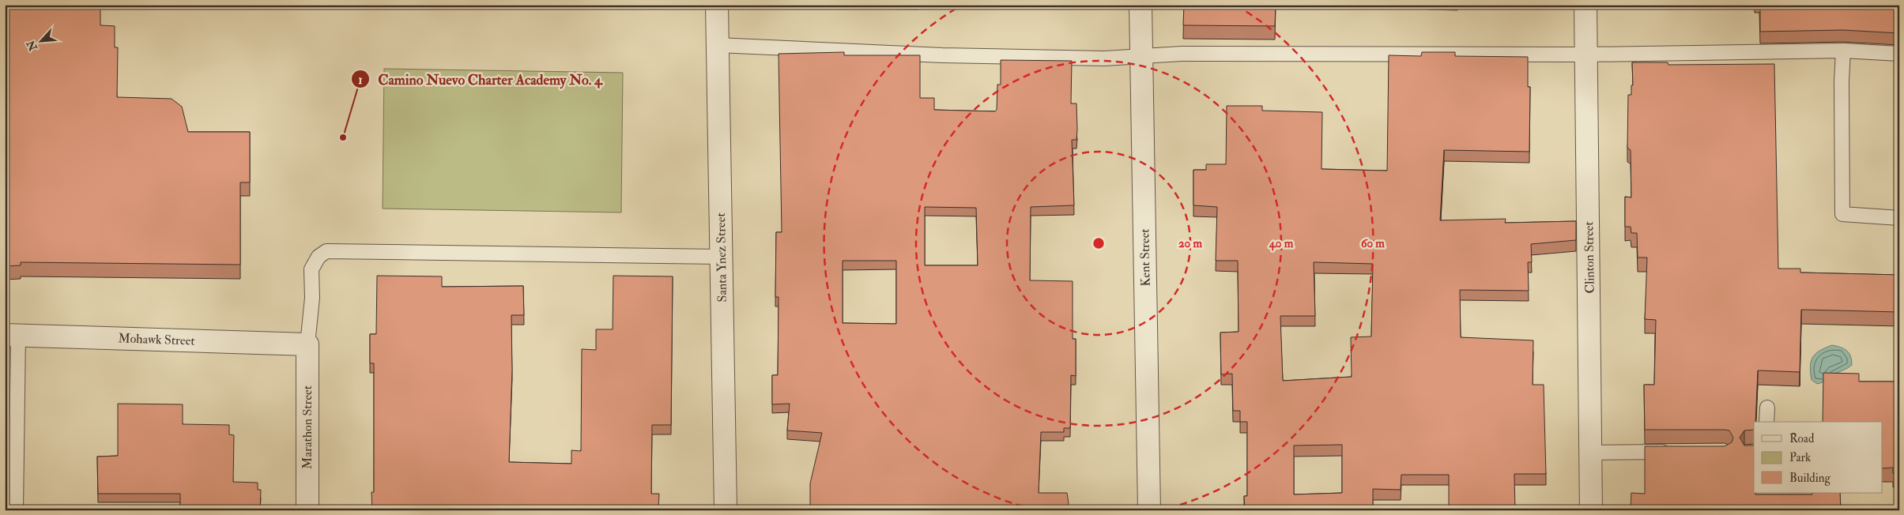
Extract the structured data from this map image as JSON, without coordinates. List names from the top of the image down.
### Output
{
  "streets": {
    "street": [
      "Santa Ynez Street",
      "Kent Street",
      "Clinton Street",
      "Mohawk Street",
      "Marathon Street"
    ]
  },
  "crossings": [
    ["Mohawk Street", "Marathon Street"]
  ],
  "places": ["Camino Nuevo Charter Academy No. 4"],
  "legend": ["Road", "Park", "Building"],
  "north": "bottom left",
  "rings": ["20 m", "40 m", "60 m"]
}
